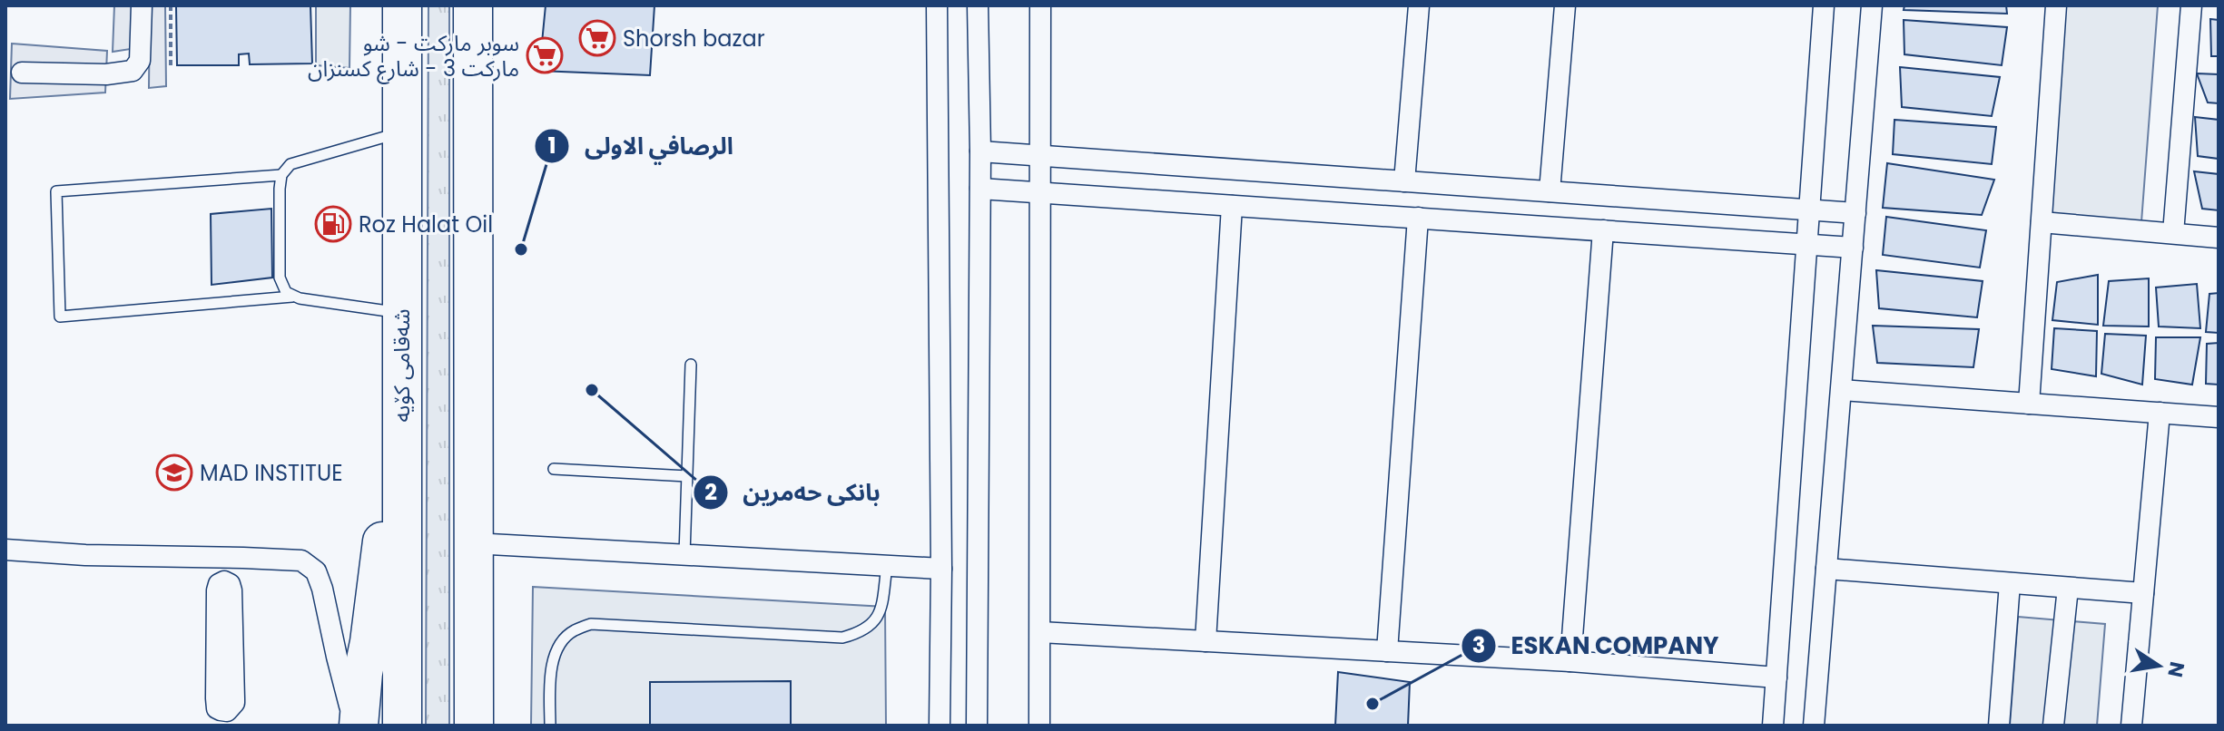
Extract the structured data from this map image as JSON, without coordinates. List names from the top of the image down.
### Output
{
  "streets": {
    "highway": ["شەقامی کۆیە"]
  },
  "places": {
    "supermarket": ["Shorsh bazar", "سوبر ماركت - شو ماركت 3 - شارع كسنزان"],
    "fuel station": ["Roz Halat Oil"],
    "other": ["الرصافي الاولى", "بانكی حه‌مرین", "ESKAN COMPANY"],
    "school or university": ["MAD INSTITUE"]
  },
  "north": "right"
}
